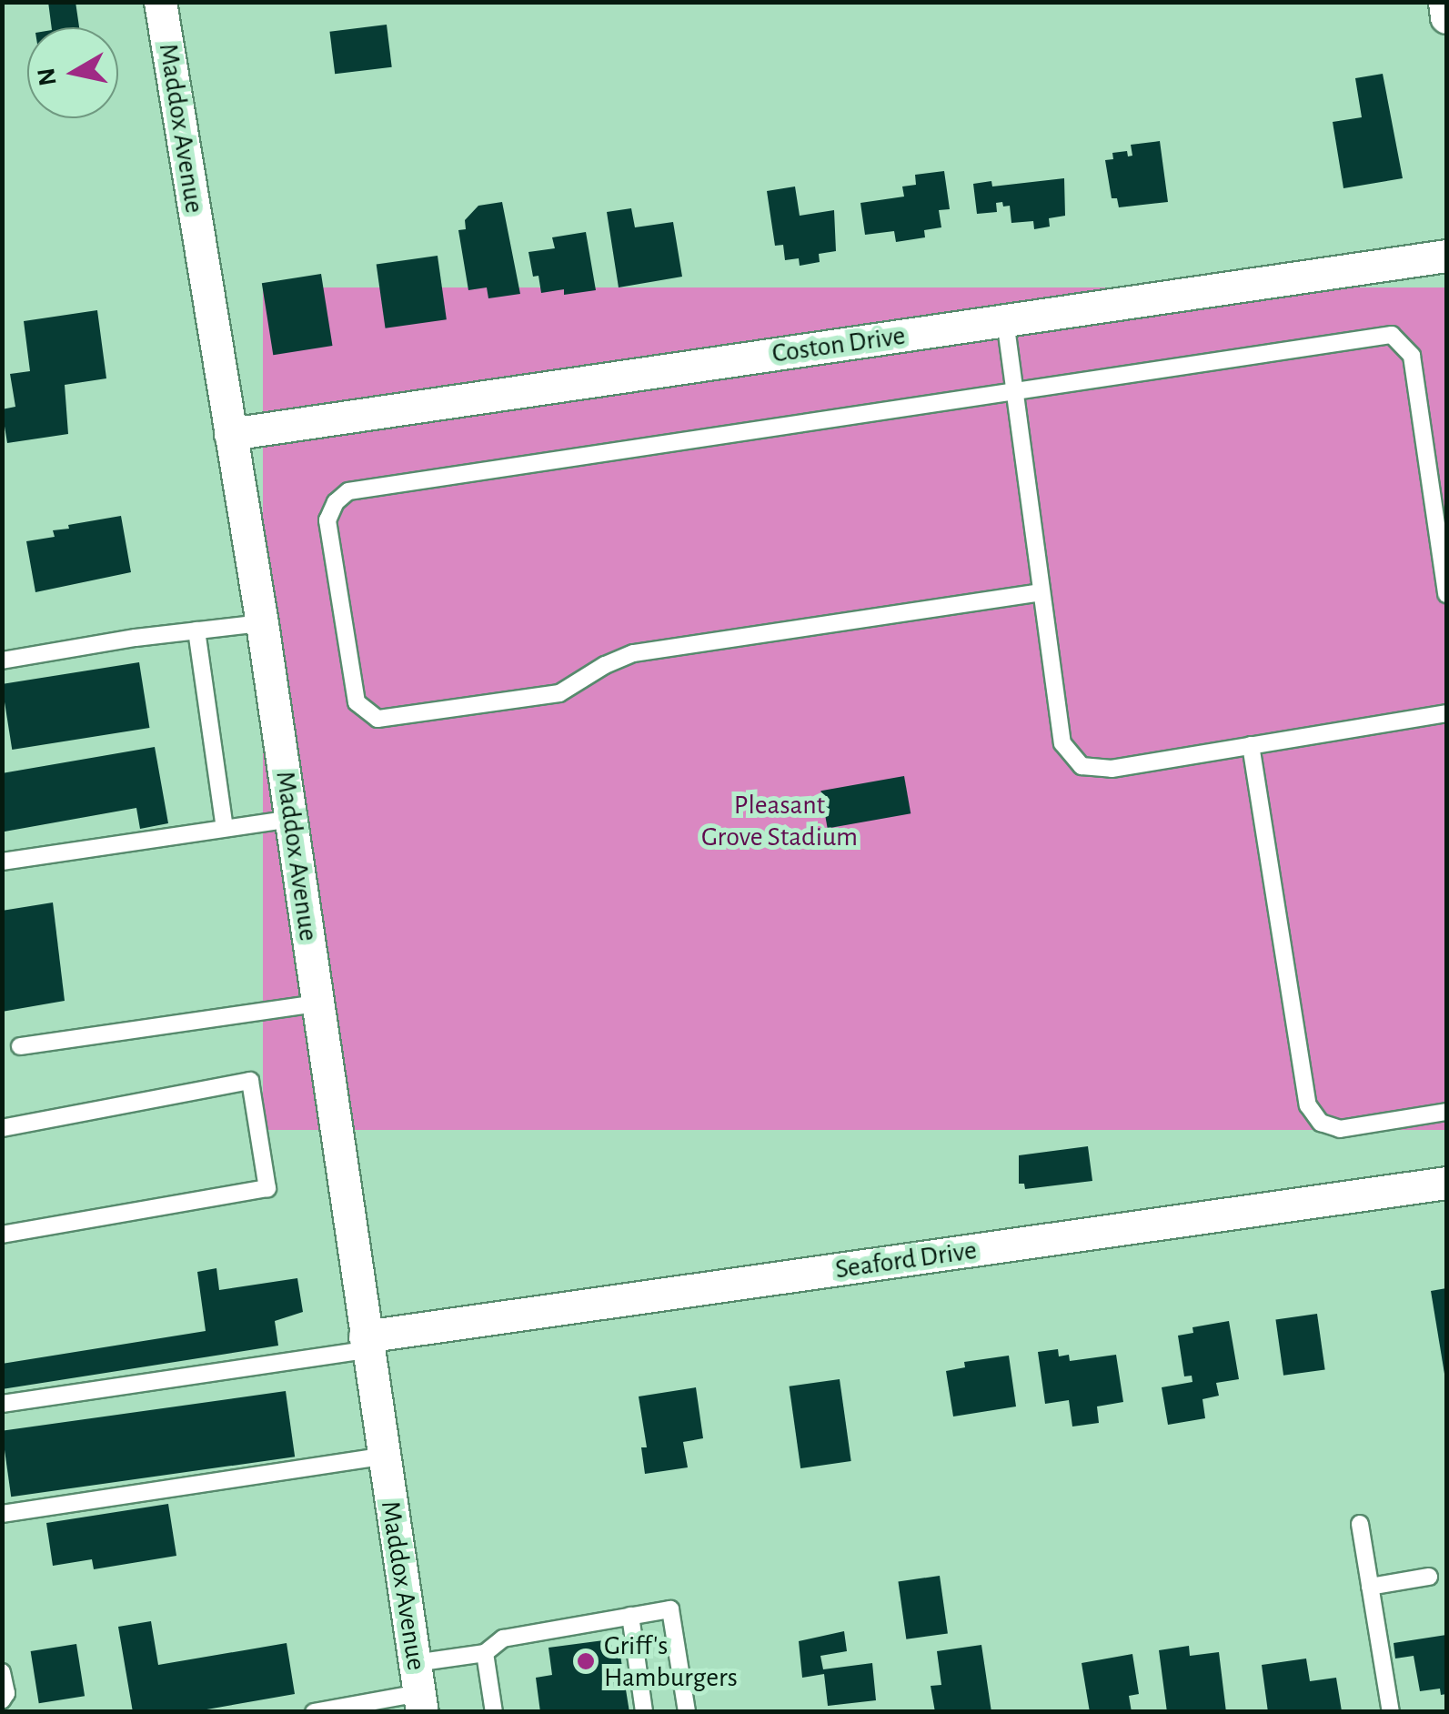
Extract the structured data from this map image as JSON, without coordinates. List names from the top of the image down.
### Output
{
  "streets": {
    "street": ["Maddox Avenue", "Coston Drive", "Seaford Drive"]
  },
  "crossings": [
    ["Maddox Avenue", "Coston Drive"],
    ["Maddox Avenue", "Seaford Drive"]
  ],
  "parks": ["Pleasant Grove Stadium"],
  "places": ["Griff's Hamburgers"],
  "north": "left"
}
